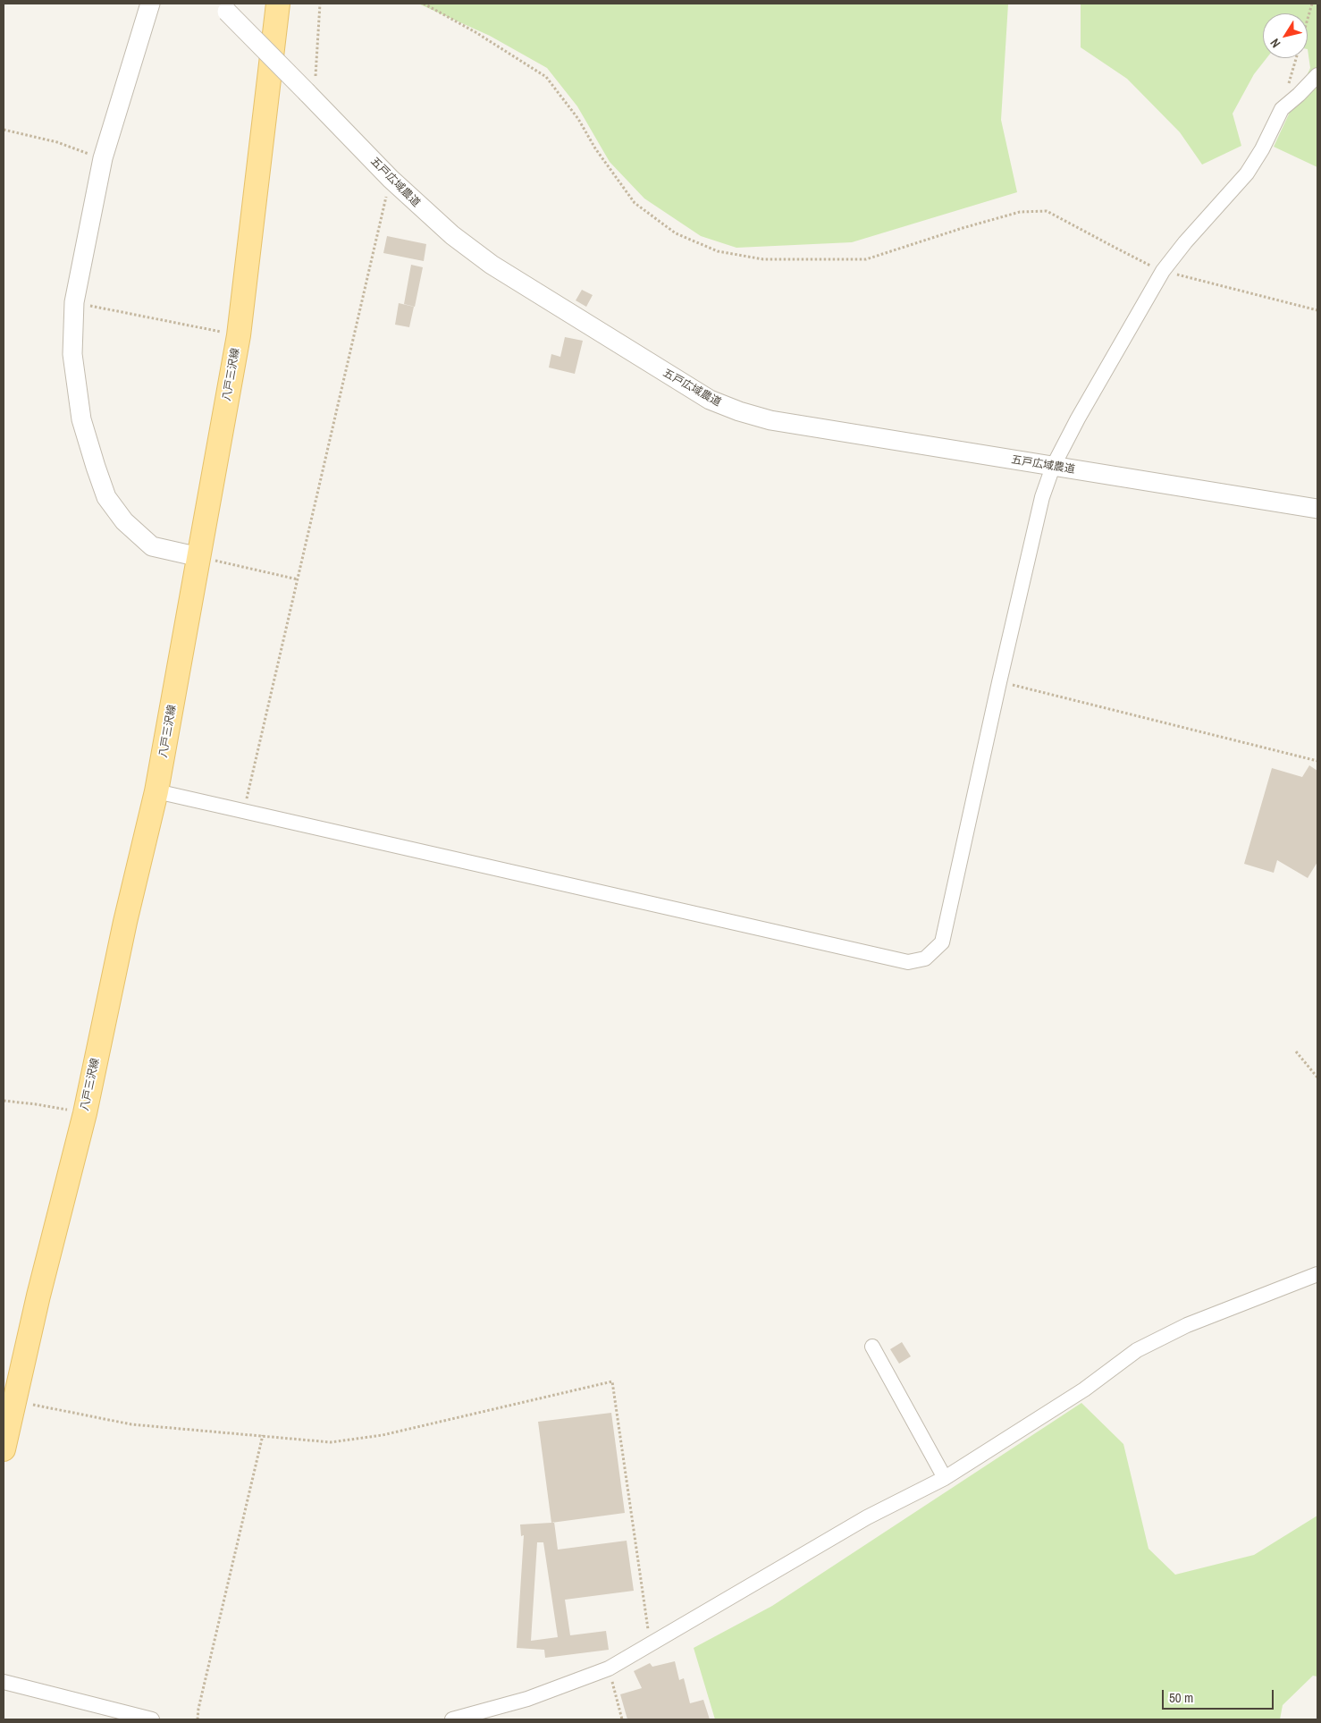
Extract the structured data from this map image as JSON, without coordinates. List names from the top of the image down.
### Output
{
  "streets": {
    "main road": ["八戸三沢線"],
    "street": ["五戸広域農道"]
  },
  "scale_bar": "50 m",
  "north": "bottom left"
}
